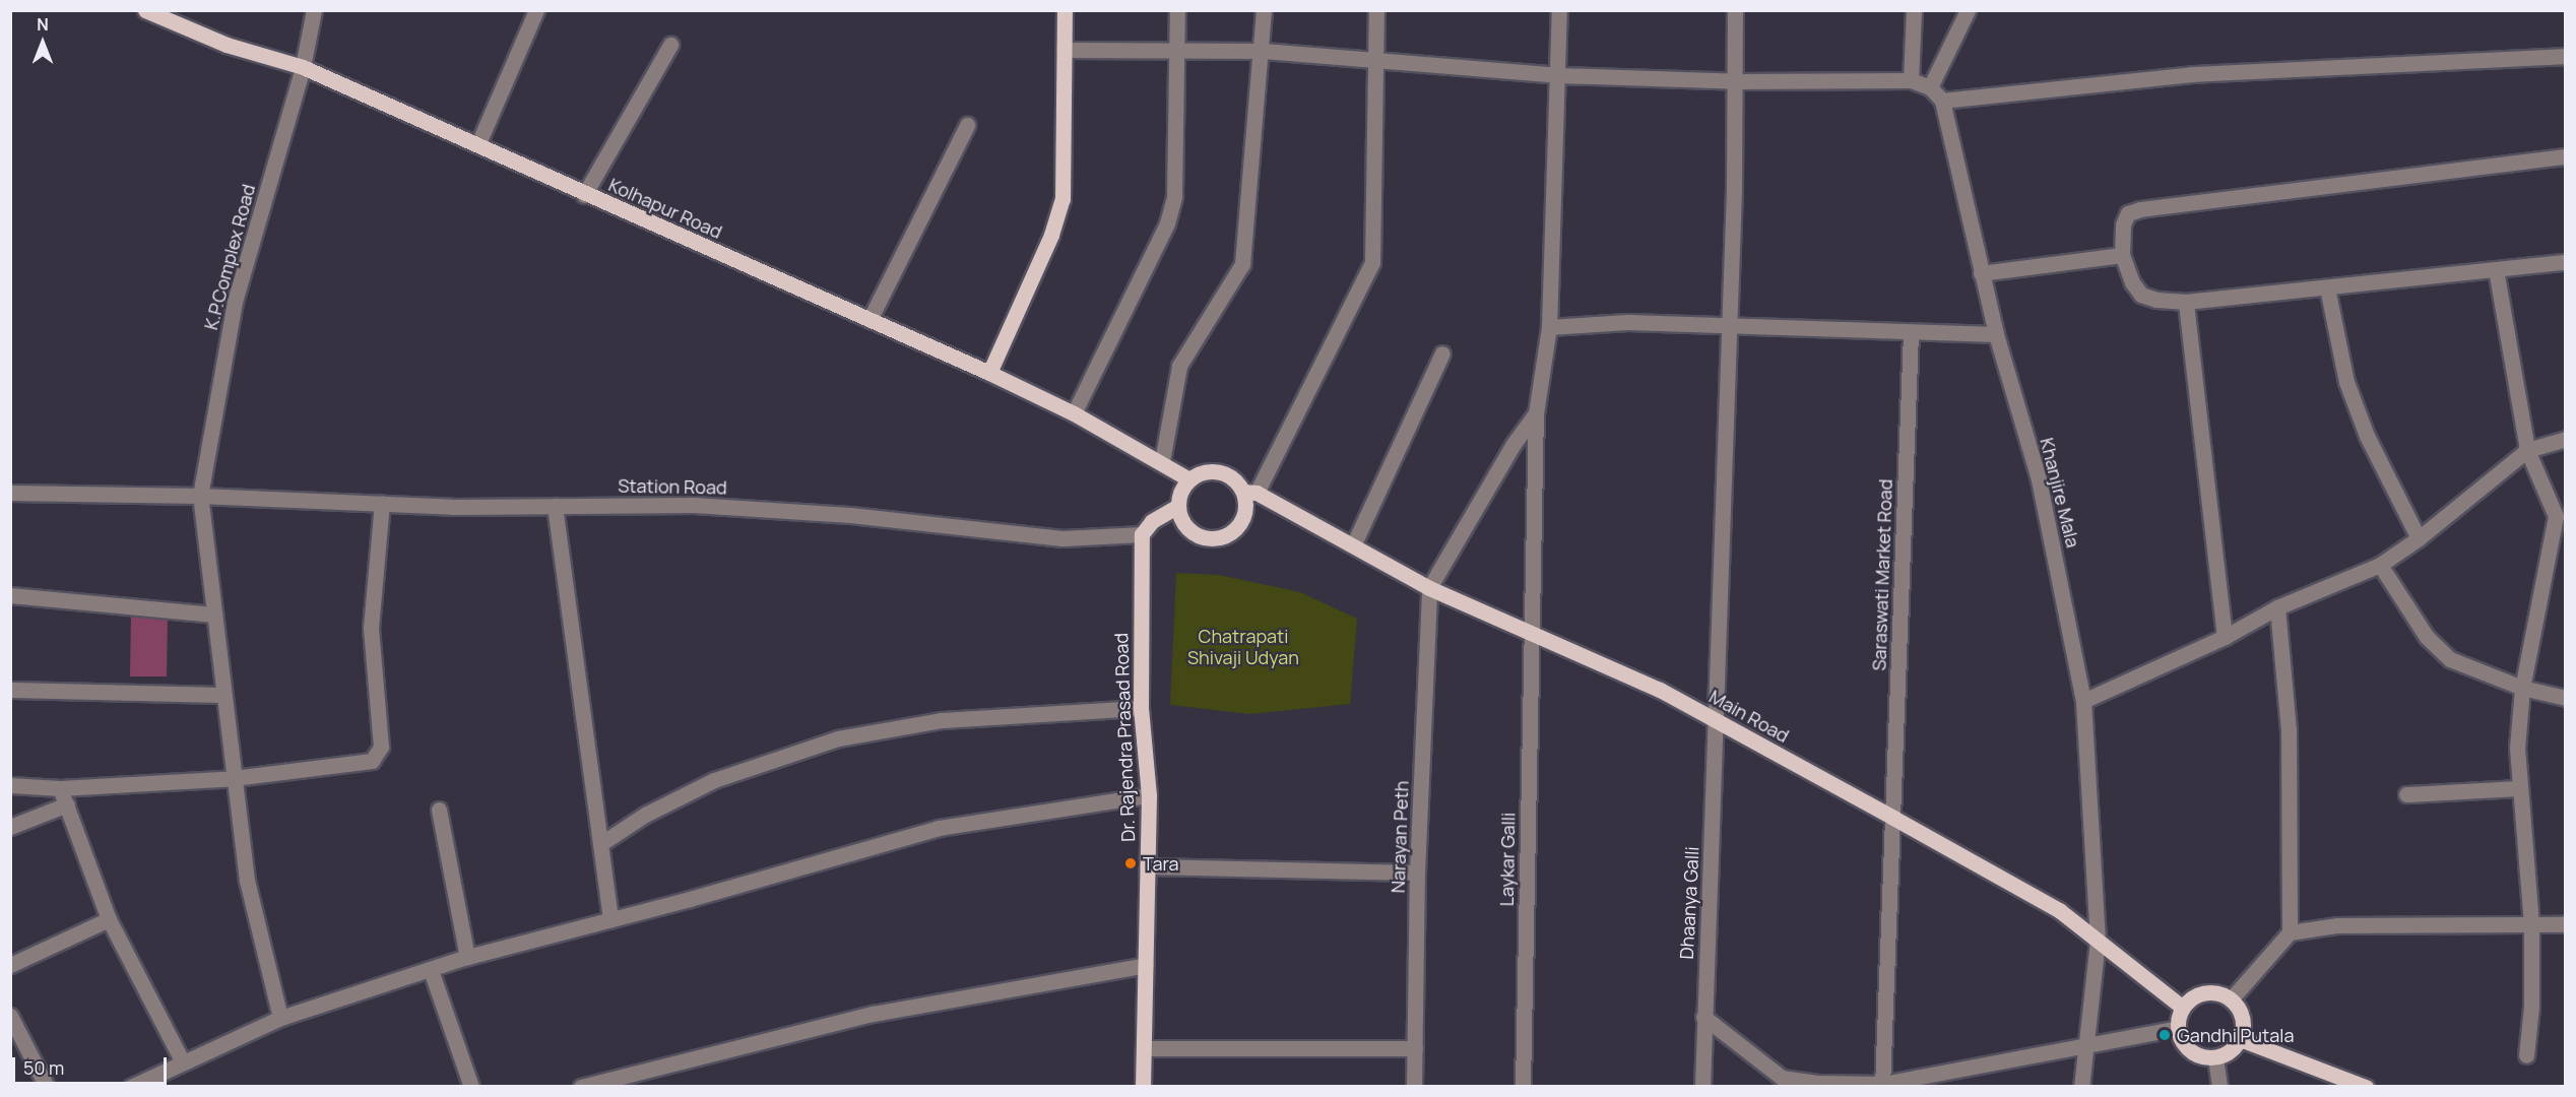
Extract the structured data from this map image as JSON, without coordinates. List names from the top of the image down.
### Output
{
  "streets": {
    "main road": ["Kolhapur Road", "Main Road", "Dr. Rajendra Prasad Road"],
    "street": [
      "K.P.Complex Road",
      "Station Road",
      "Khanjire Mala",
      "Saraswati Market Road",
      "Narayan Peth",
      "Laykar Galli",
      "Dhaanya Galli"
    ]
  },
  "crossings": [
    ["Kolhapur Road", "K.P.Complex Road"],
    ["Kolhapur Road", "Main Road"],
    ["K.P.Complex Road", "Station Road"],
    ["Station Road", "Dr. Rajendra Prasad Road"],
    ["Khanjire Mala", "Main Road"],
    ["Saraswati Market Road", "Main Road"],
    ["Main Road", "Narayan Peth"],
    ["Main Road", "Laykar Galli"],
    ["Main Road", "Dhaanya Galli"]
  ],
  "parks": ["Chatrapati Shivaji Udyan"],
  "places": ["Tara", "Gandhi Putala"],
  "scale_bar": "50 m",
  "north": "top"
}
